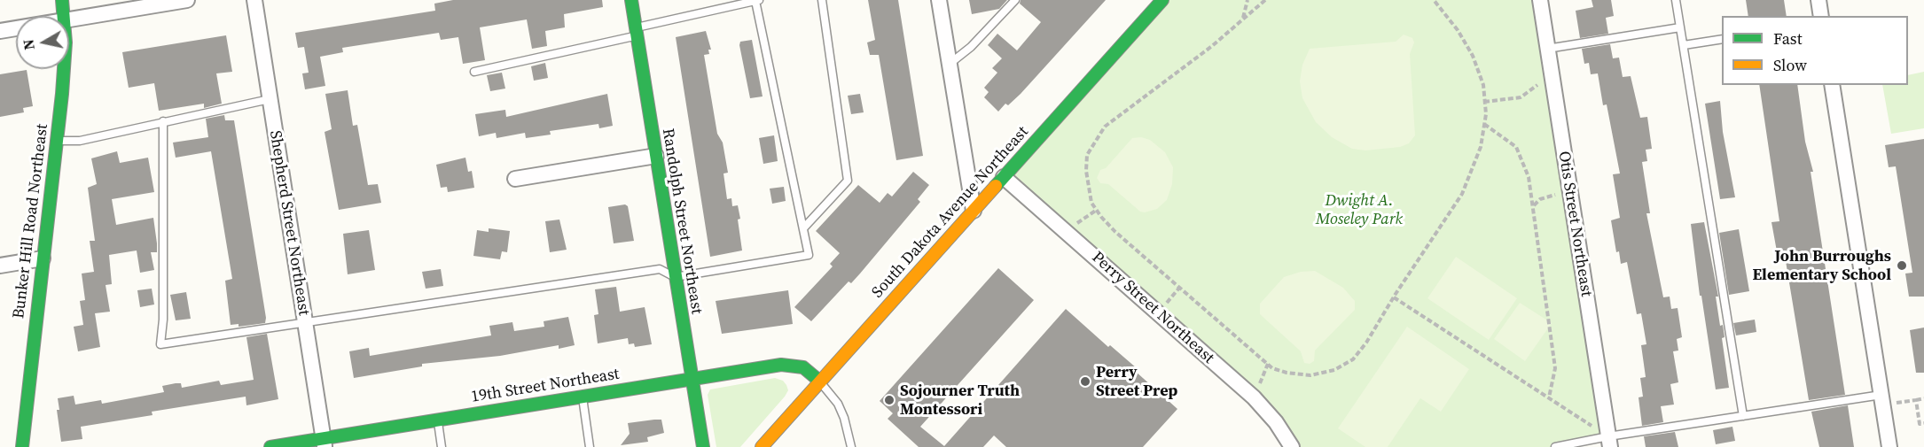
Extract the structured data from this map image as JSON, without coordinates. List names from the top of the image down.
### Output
{
  "streets": {
    "street": [
      "South Dakota Avenue Northeast",
      "Bunker Hill Road Northeast",
      "Randolph Street Northeast",
      "Shepherd Street Northeast",
      "Otis Street Northeast",
      "Perry Street Northeast",
      "19th Street Northeast"
    ]
  },
  "crossings": [
    ["South Dakota Avenue Northeast", "Perry Street Northeast"],
    ["South Dakota Avenue Northeast", "19th Street Northeast"],
    ["Randolph Street Northeast", "19th Street Northeast"],
    ["Shepherd Street Northeast", "19th Street Northeast"]
  ],
  "parks": ["Dwight A. Moseley Park"],
  "places": ["John Burroughs Elementary School", "Perry Street Prep", "Sojourner Truth Montessori"],
  "legend": ["Fast", "Slow"],
  "north": "left"
}
